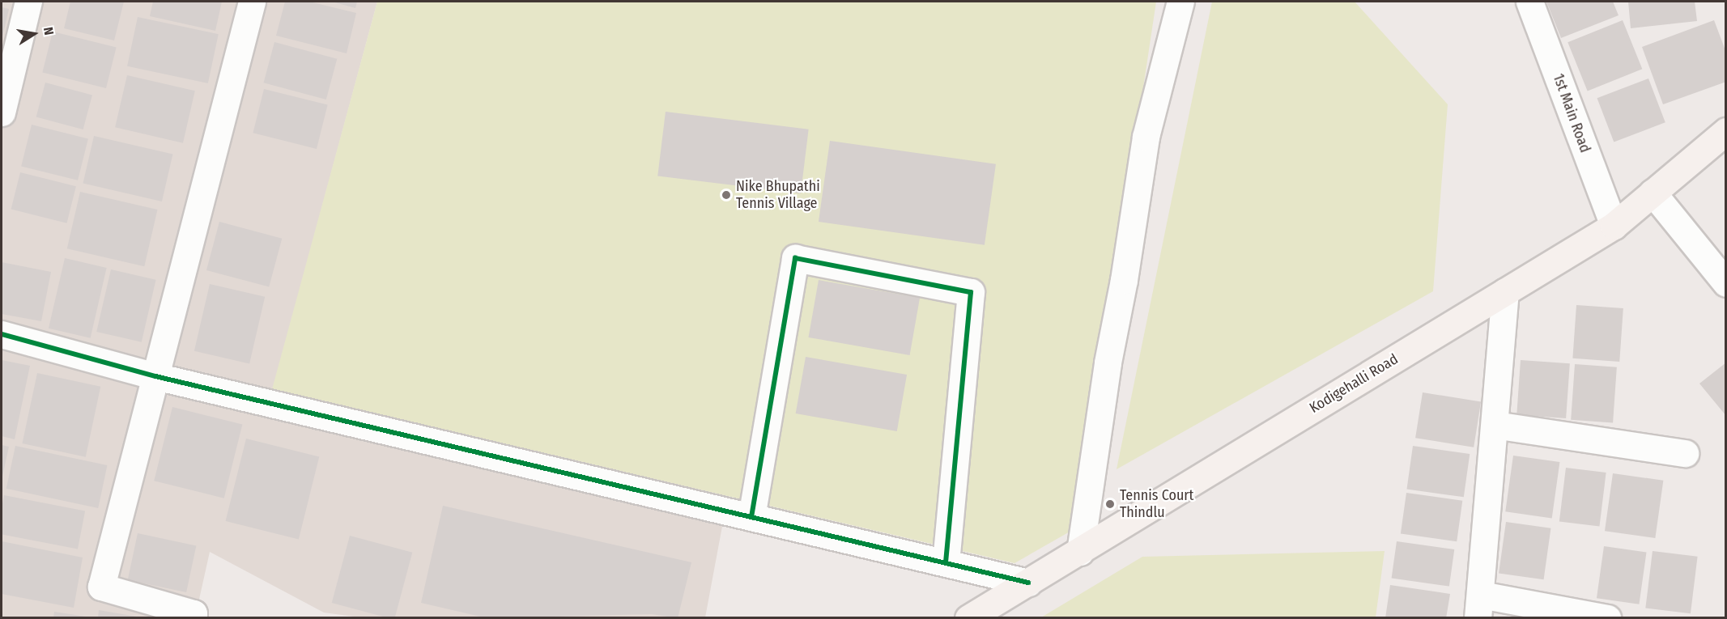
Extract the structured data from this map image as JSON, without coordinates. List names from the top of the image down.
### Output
{
  "streets": {
    "main road": ["Kodigehalli Road"],
    "street": ["1st Main Road"]
  },
  "crossings": [
    ["1st Main Road", "Kodigehalli Road"]
  ],
  "places": ["Nike Bhupathi Tennis Village", "Tennis Court Thindlu"],
  "north": "right"
}
